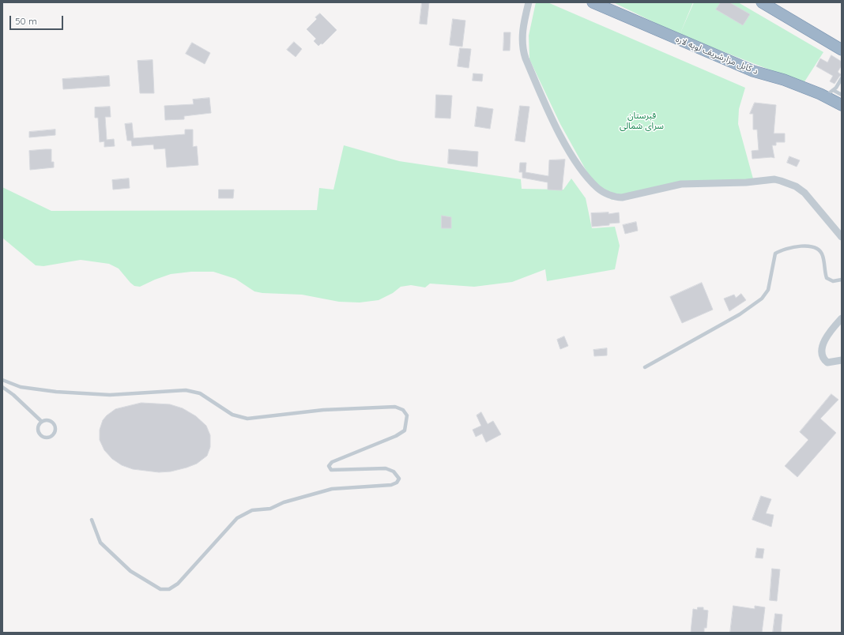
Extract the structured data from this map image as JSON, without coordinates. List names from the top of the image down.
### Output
{
  "streets": {
    "highway": ["د کابل مزارشریف لویه لاره"]
  },
  "parks": ["قبرستان سرای شمالی"],
  "scale_bar": "50 m"
}
